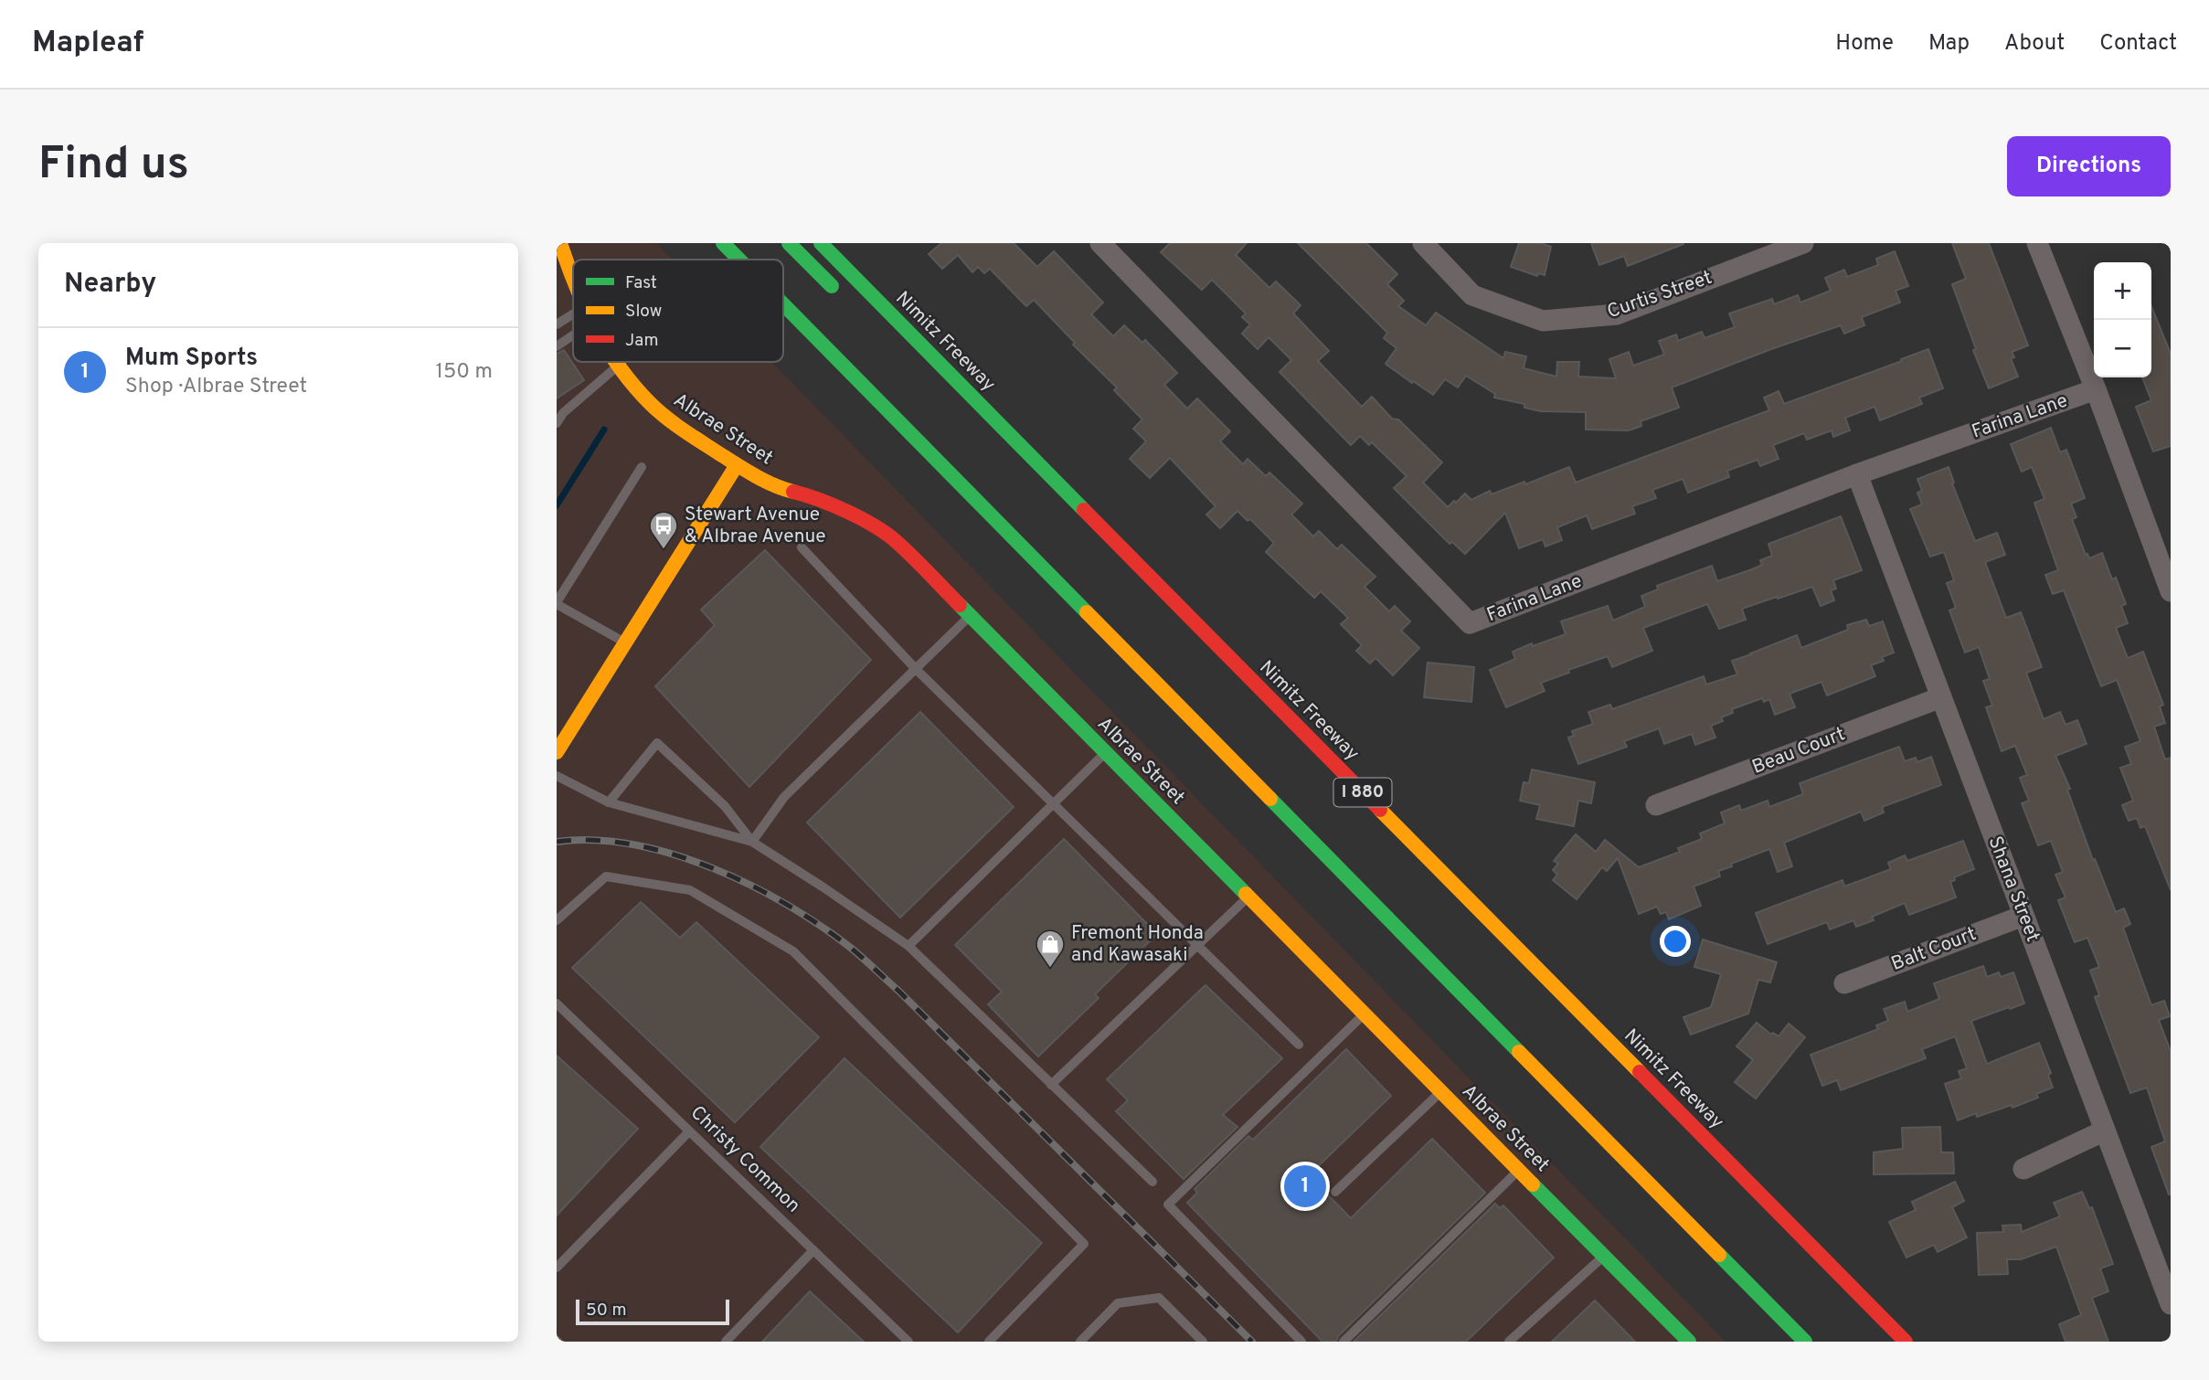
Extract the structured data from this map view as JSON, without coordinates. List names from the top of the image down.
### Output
{
  "streets": {
    "main road": ["Nimitz Freeway", "Albrae Street", "I 880"],
    "street": [
      "Curtis Street",
      "Farina Lane",
      "Beau Court",
      "Shana Street",
      "Balt Court"
    ],
    "lane": ["Christy Common"]
  },
  "crossings": [
    ["Farina Lane", "Shana Street"],
    ["Beau Court", "Shana Street"],
    ["Shana Street", "Balt Court"]
  ],
  "places": {
    "bus stop": ["Stewart Avenue & Albrae Avenue"],
    "shop": ["Fremont Honda and Kawasaki"]
  },
  "legend": ["Fast", "Slow", "Jam"],
  "scale_bar": "50 m",
  "page": {
    "header": "Mapleaf",
    "nav": [
      "Home",
      "Map",
      "About",
      "Contact"
    ],
    "buttons": "Directions",
    "title": "Find us",
    "heading": "Nearby",
    "map_buttons": ["+", "−"],
    "list": [
      {
        "mark": "1",
        "name": "Mum Sports",
        "note": "Shop · Albrae Street",
        "value": "150 m"
      }
    ],
    "pins": "1",
    "scale": "50 m"
  }
}
